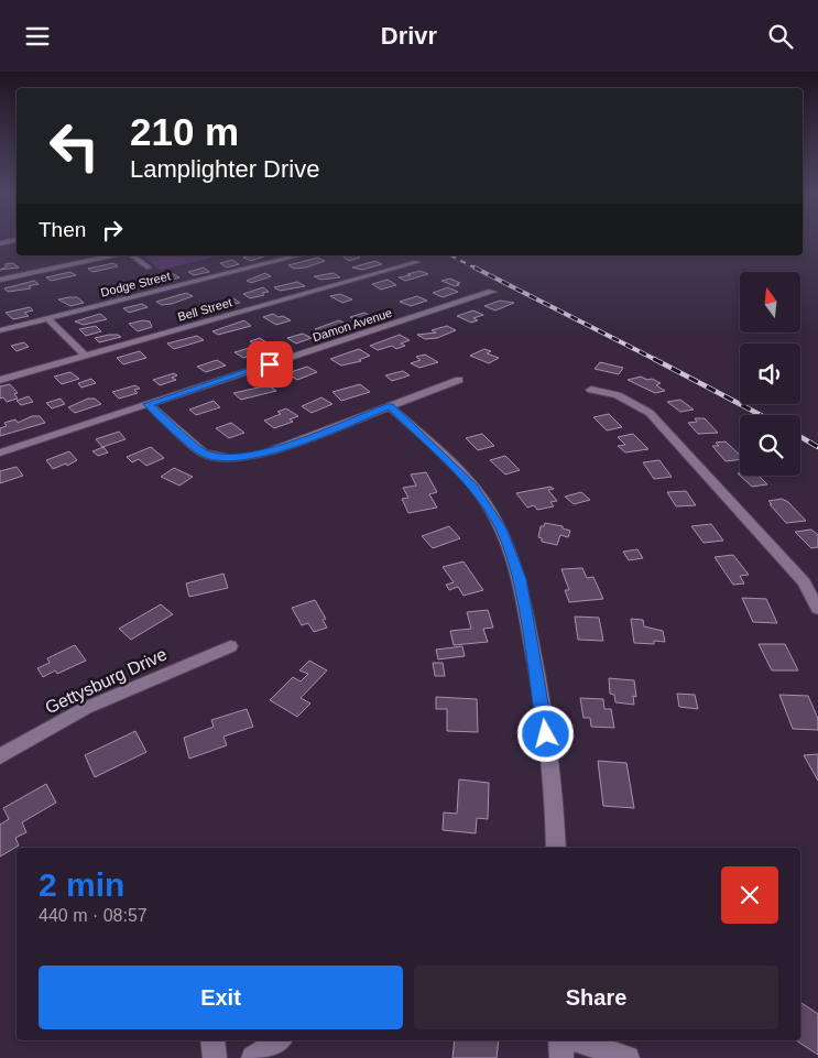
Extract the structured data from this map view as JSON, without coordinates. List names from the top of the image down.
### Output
{
  "streets": {
    "street": [
      "Dodge Street",
      "Bell Street",
      "Damon Avenue",
      "Gettysburg Drive"
    ]
  },
  "north": "top",
  "page": {
    "header": "Drivr",
    "turn": ["210 m", "Lamplighter Drive"],
    "then": "Then",
    "heading": ["2 min", "440 m · 08:57"],
    "buttons": ["Exit", "Share"]
  }
}
